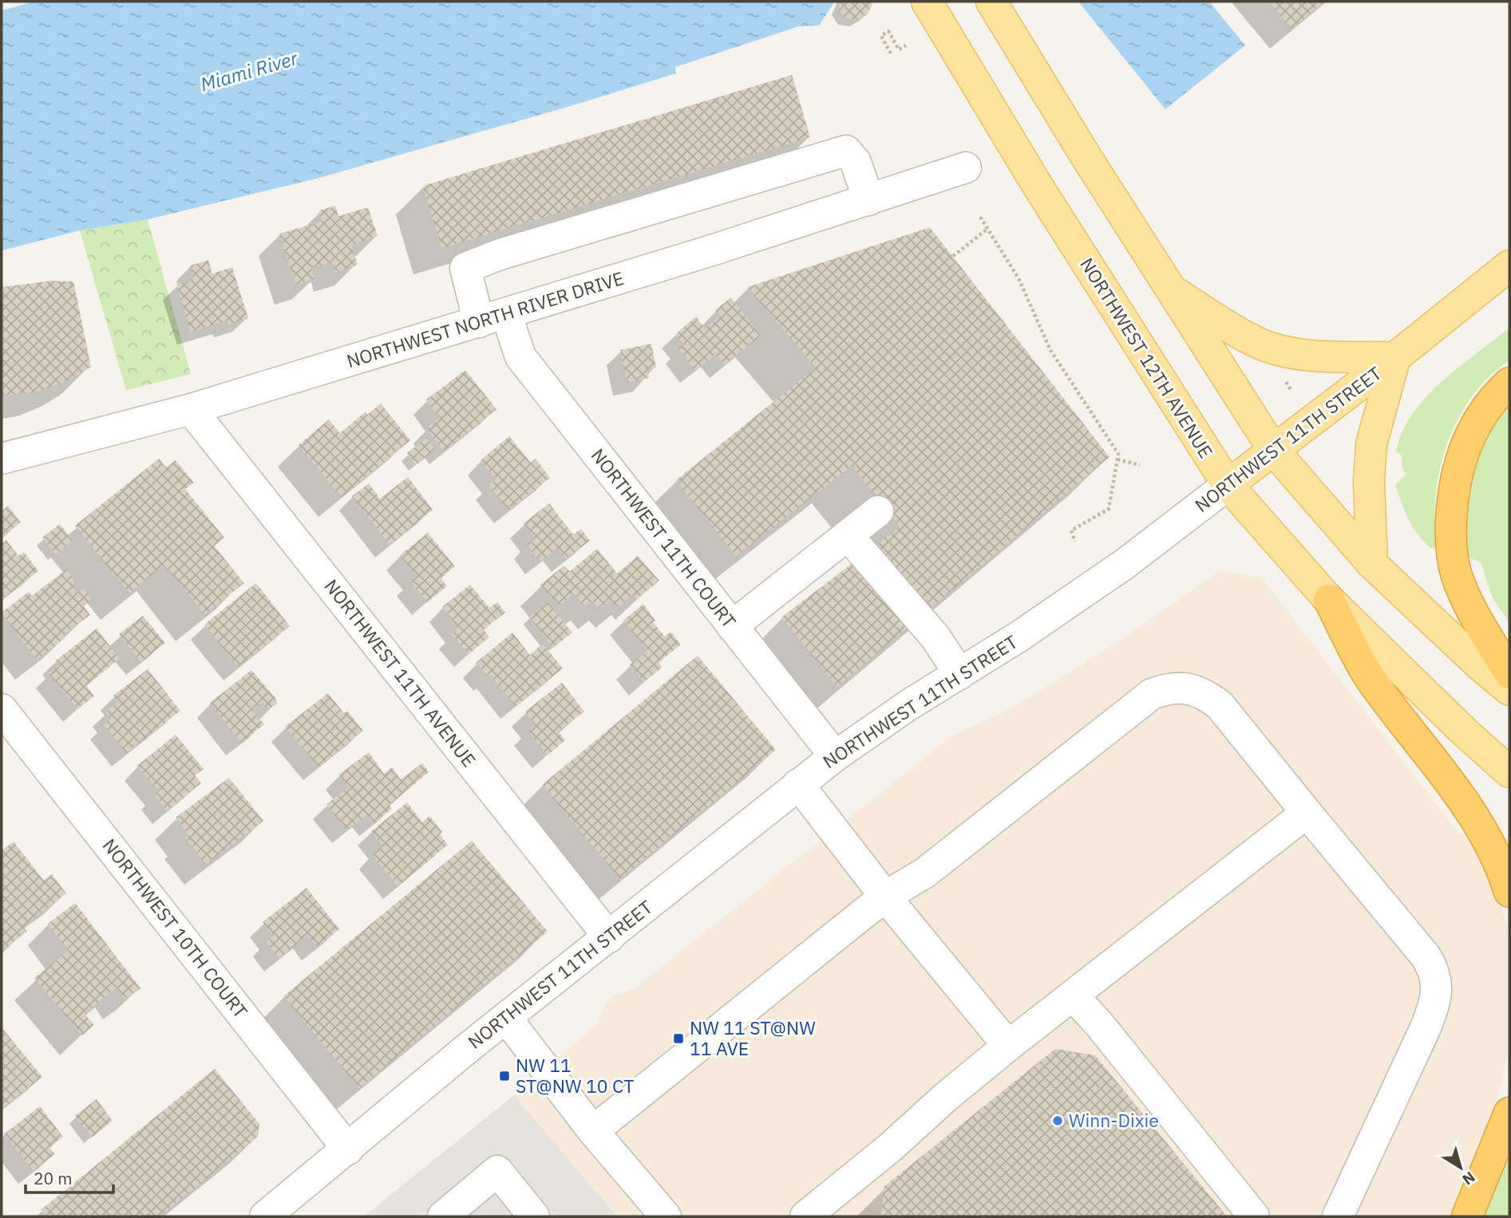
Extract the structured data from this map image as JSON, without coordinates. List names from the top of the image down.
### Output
{
  "streets": {
    "main road": ["NORTHWEST 12TH AVENUE", "NORTHWEST 11TH STREET"],
    "street": [
      "NORTHWEST NORTH RIVER DRIVE",
      "NORTHWEST 11TH COURT",
      "NORTHWEST 11TH AVENUE",
      "NORTHWEST 10TH COURT"
    ]
  },
  "crossings": [
    ["NORTHWEST NORTH RIVER DRIVE", "NORTHWEST 11TH COURT"],
    ["NORTHWEST NORTH RIVER DRIVE", "NORTHWEST 11TH AVENUE"],
    ["NORTHWEST 12TH AVENUE", "NORTHWEST 11TH STREET"],
    ["NORTHWEST 11TH STREET", "NORTHWEST 11TH COURT"],
    ["NORTHWEST 11TH STREET", "NORTHWEST 11TH AVENUE"],
    ["NORTHWEST 11TH STREET", "NORTHWEST 10TH COURT"]
  ],
  "water": ["Miami River"],
  "places": {
    "transit": ["NW 11 ST@NW 11 AVE", "NW 11 ST@NW 10 CT"],
    "other": ["Winn-Dixie"]
  },
  "scale_bar": "20 m",
  "north": "bottom right"
}
